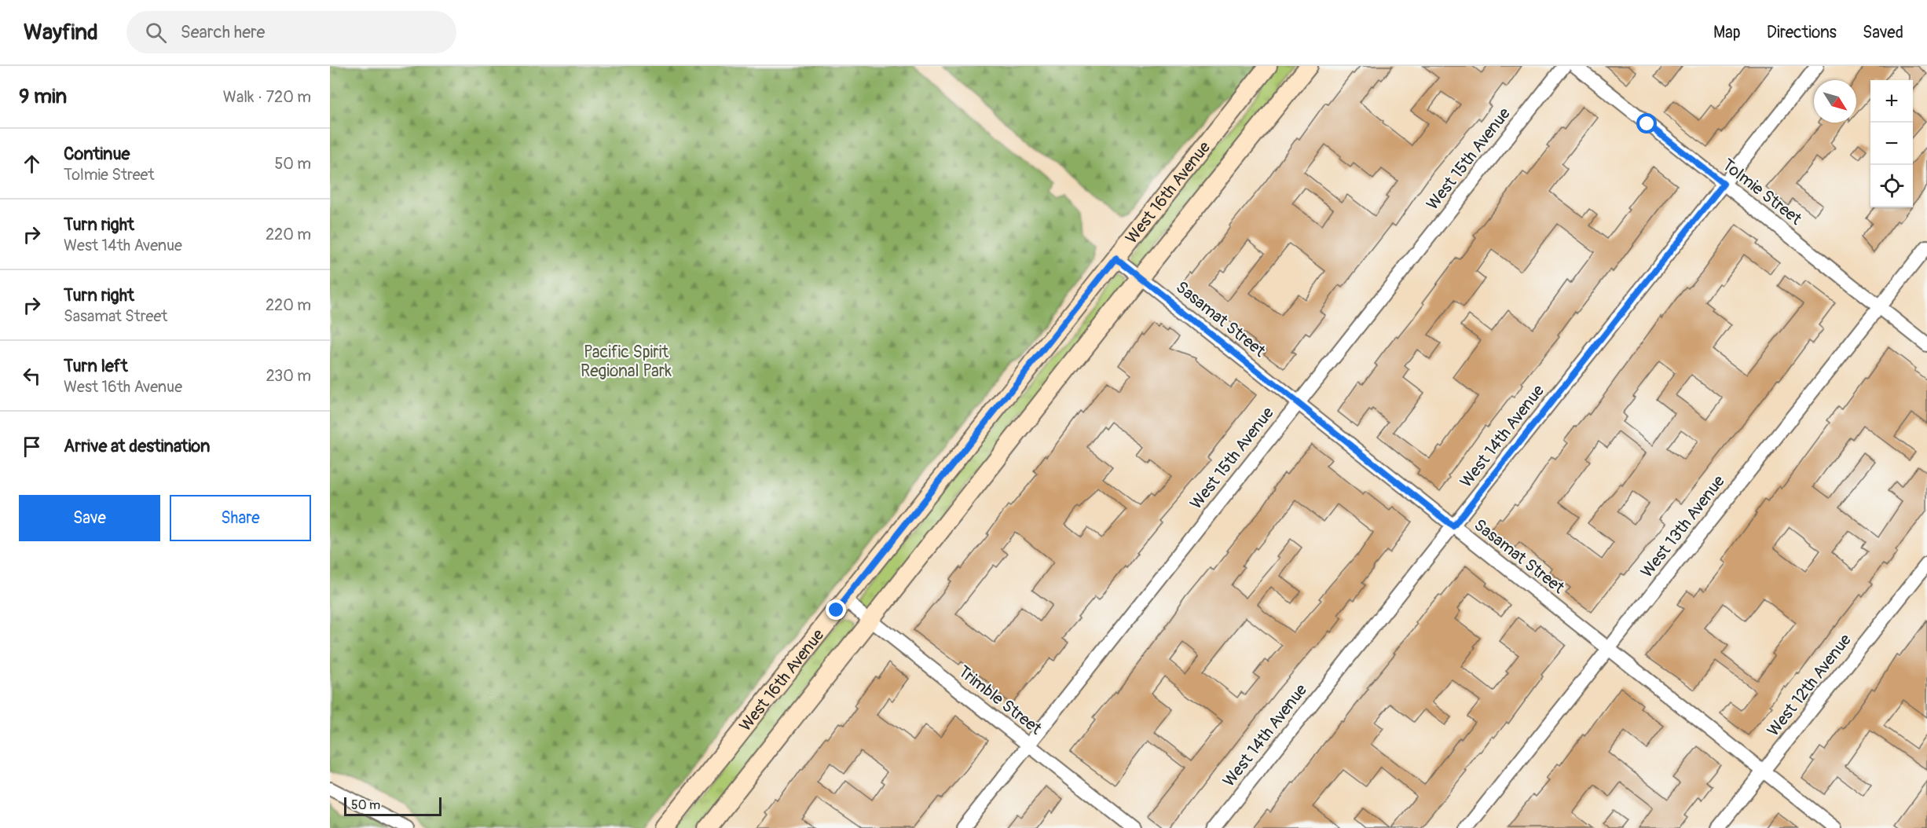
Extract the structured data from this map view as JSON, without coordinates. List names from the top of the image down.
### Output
{
  "streets": {
    "main road": ["West 16th Avenue"],
    "street": [
      "West 15th Avenue",
      "Tolmie Street",
      "Sasamat Street",
      "West 14th Avenue",
      "West 13th Avenue",
      "West 12th Avenue",
      "Trimble Street"
    ]
  },
  "crossings": [
    ["West 15th Avenue", "Sasamat Street"],
    ["West 15th Avenue", "Trimble Street"],
    ["Tolmie Street", "West 14th Avenue"],
    ["Tolmie Street", "West 13th Avenue"],
    ["West 16th Avenue", "Sasamat Street"],
    ["West 16th Avenue", "Trimble Street"],
    ["Sasamat Street", "West 14th Avenue"],
    ["Sasamat Street", "West 13th Avenue"],
    ["Sasamat Street", "West 12th Avenue"]
  ],
  "parks": ["Pacific Spirit Regional Park"],
  "scale_bar": "50 m",
  "north": "bottom right",
  "page": {
    "header": "Wayfind",
    "search": "Search here",
    "nav": ["Map", "Directions", "Saved"],
    "heading": ["9 min", "Walk · 720 m"],
    "map_buttons": ["+", "−"],
    "list": [
      ["Continue", "Tolmie Street", "50 m"],
      ["Turn right", "West 14th Avenue", "220 m"],
      ["Turn right", "Sasamat Street", "220 m"],
      ["Turn left", "West 16th Avenue", "230 m"],
      "Arrive at destination"
    ],
    "buttons": ["Save", "Share"],
    "scale": "50 m"
  }
}
